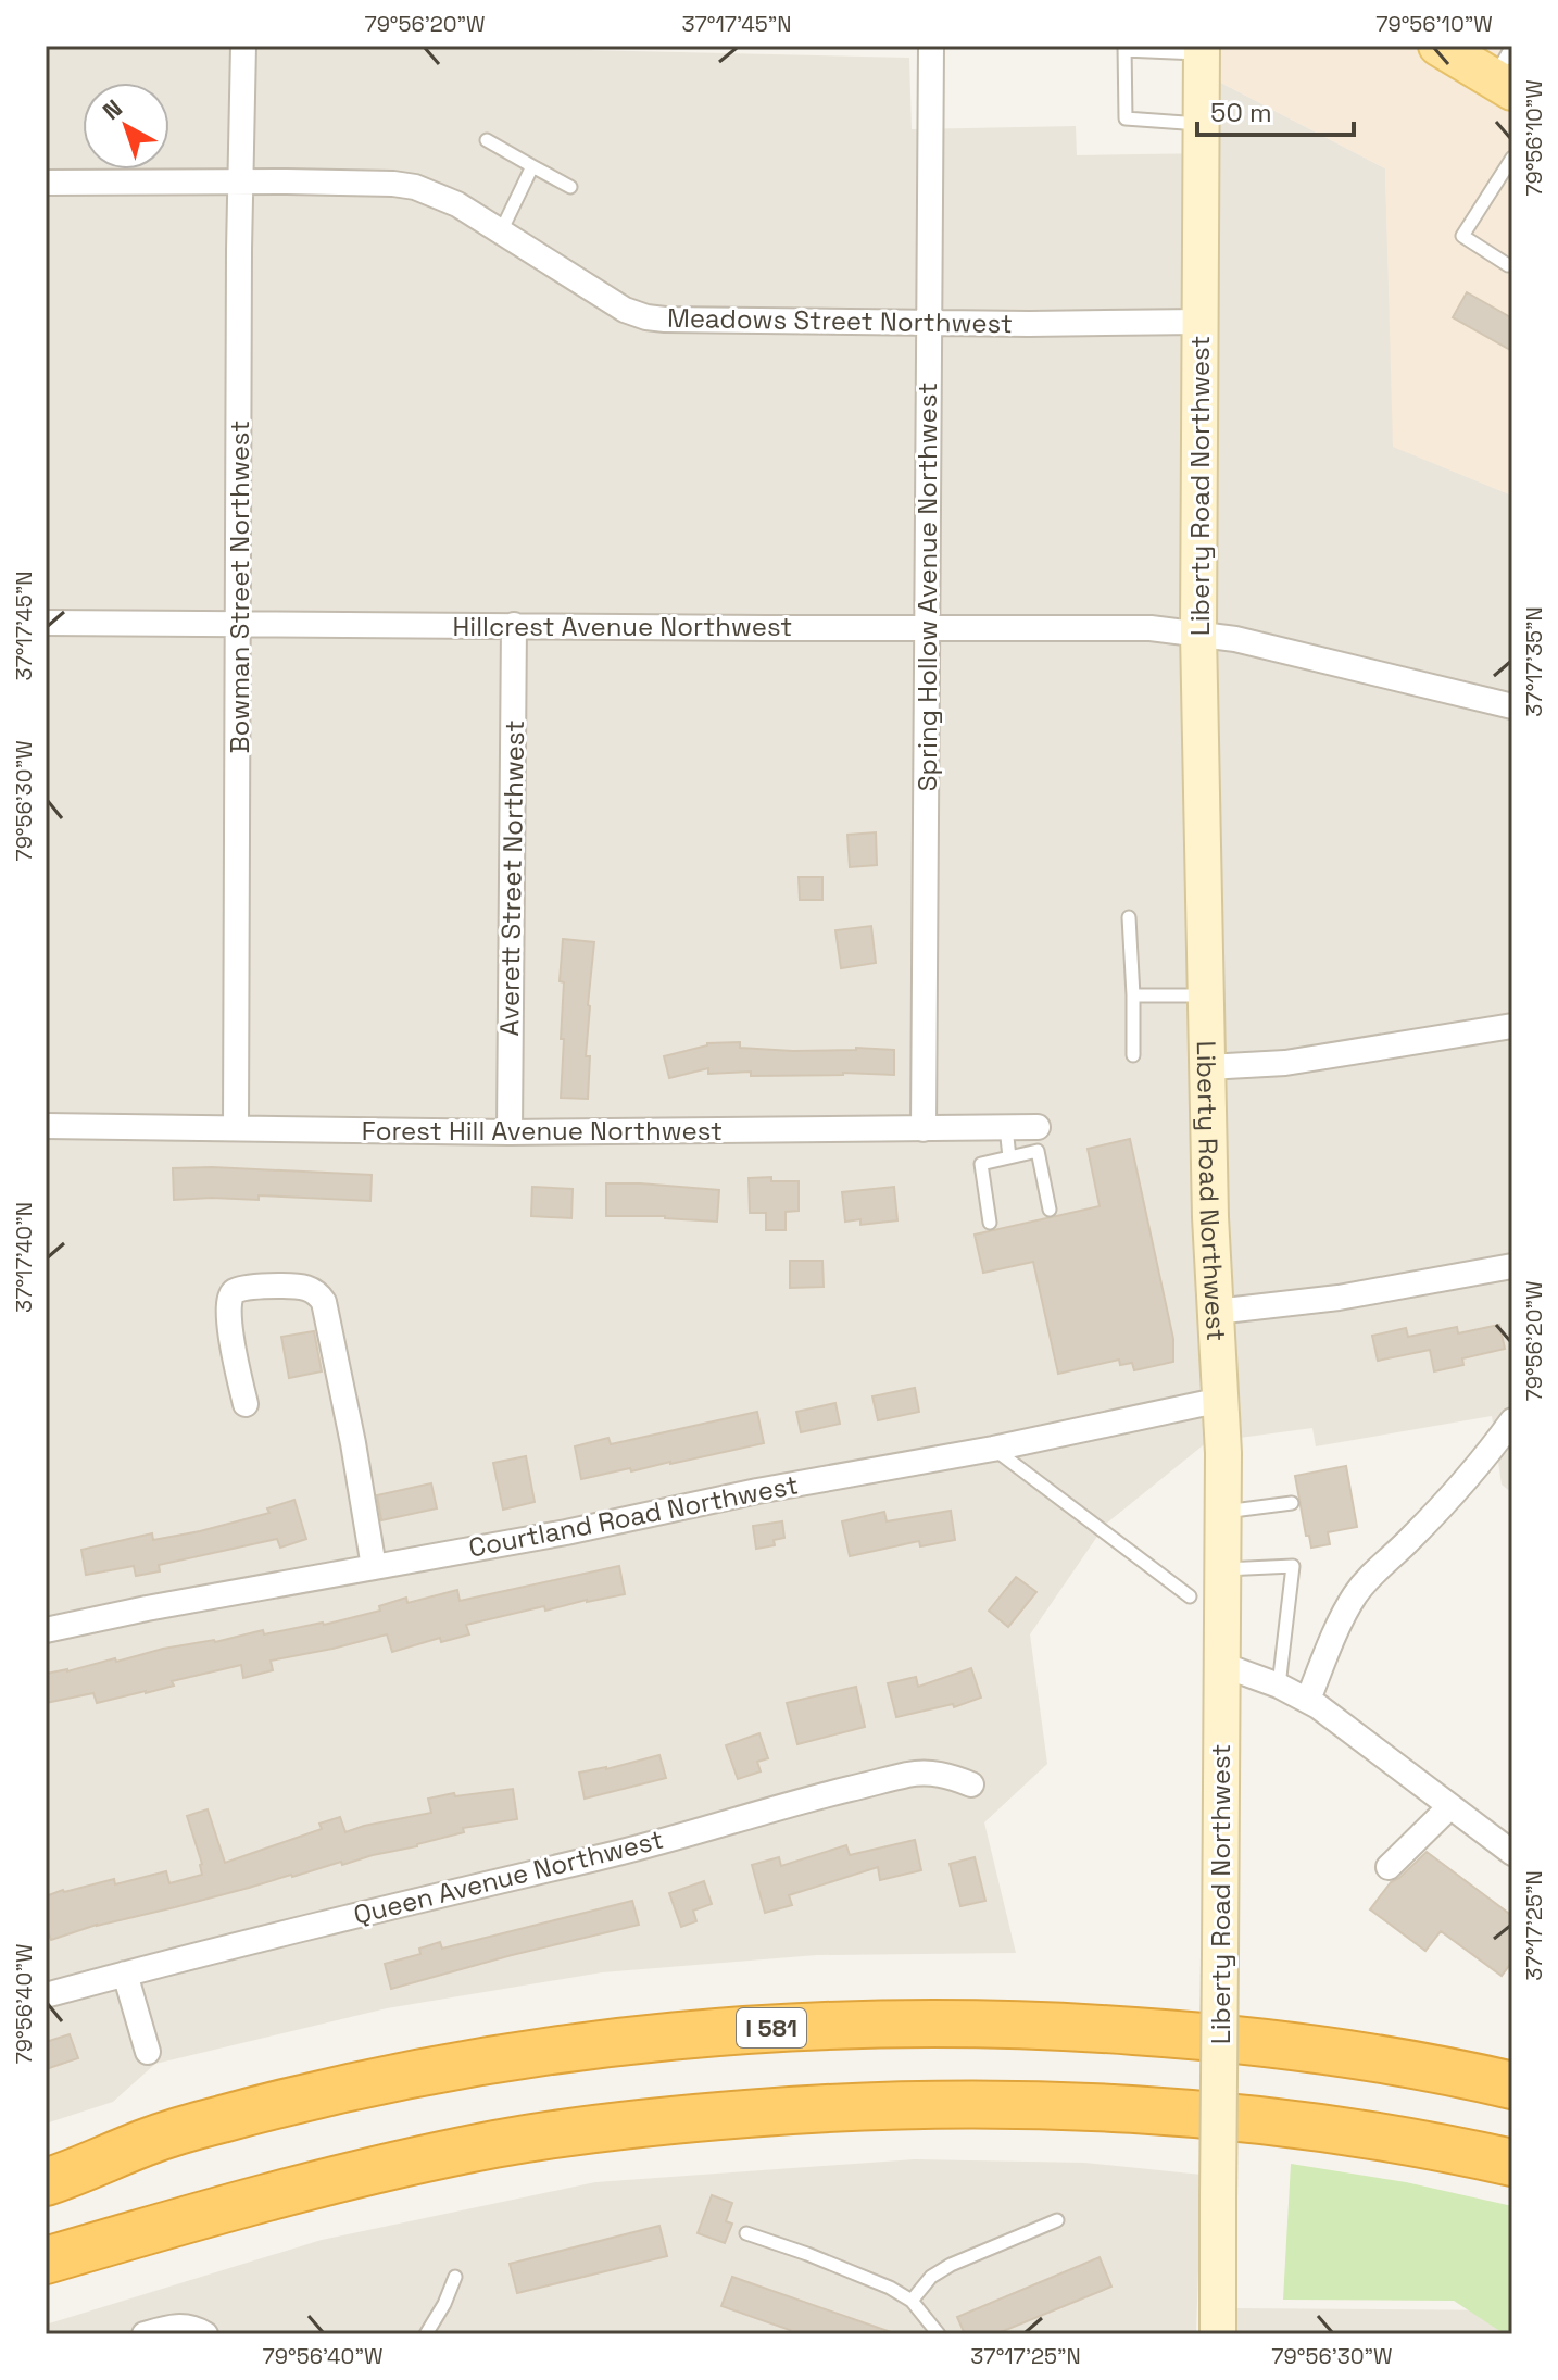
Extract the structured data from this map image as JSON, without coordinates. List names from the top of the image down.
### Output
{
  "streets": {
    "highway": ["I 581"],
    "street": [
      "Meadows Street Northwest",
      "Liberty Road Northwest",
      "Bowman Street Northwest",
      "Spring Hollow Avenue Northwest",
      "Hillcrest Avenue Northwest",
      "Averett Street Northwest",
      "Forest Hill Avenue Northwest",
      "Courtland Road Northwest",
      "Queen Avenue Northwest"
    ]
  },
  "crossings": [
    ["Meadows Street Northwest", "Liberty Road Northwest"],
    ["Meadows Street Northwest", "Bowman Street Northwest"],
    ["Meadows Street Northwest", "Spring Hollow Avenue Northwest"],
    ["Liberty Road Northwest", "Hillcrest Avenue Northwest"],
    ["Liberty Road Northwest", "Courtland Road Northwest"],
    ["Bowman Street Northwest", "Hillcrest Avenue Northwest"],
    ["Bowman Street Northwest", "Forest Hill Avenue Northwest"],
    ["Spring Hollow Avenue Northwest", "Hillcrest Avenue Northwest"],
    ["Spring Hollow Avenue Northwest", "Forest Hill Avenue Northwest"],
    ["Hillcrest Avenue Northwest", "Averett Street Northwest"],
    ["Averett Street Northwest", "Forest Hill Avenue Northwest"]
  ],
  "scale_bar": "50 m",
  "north": "top left",
  "coordinates": [
    "79°56'20\"W",
    "37°17'45\"N",
    "79°56'10\"W",
    "37°17'35\"N",
    "79°56'30\"W",
    "37°17'40\"N",
    "37°17'25\"N",
    "79°56'40\"W"
  ]
}
